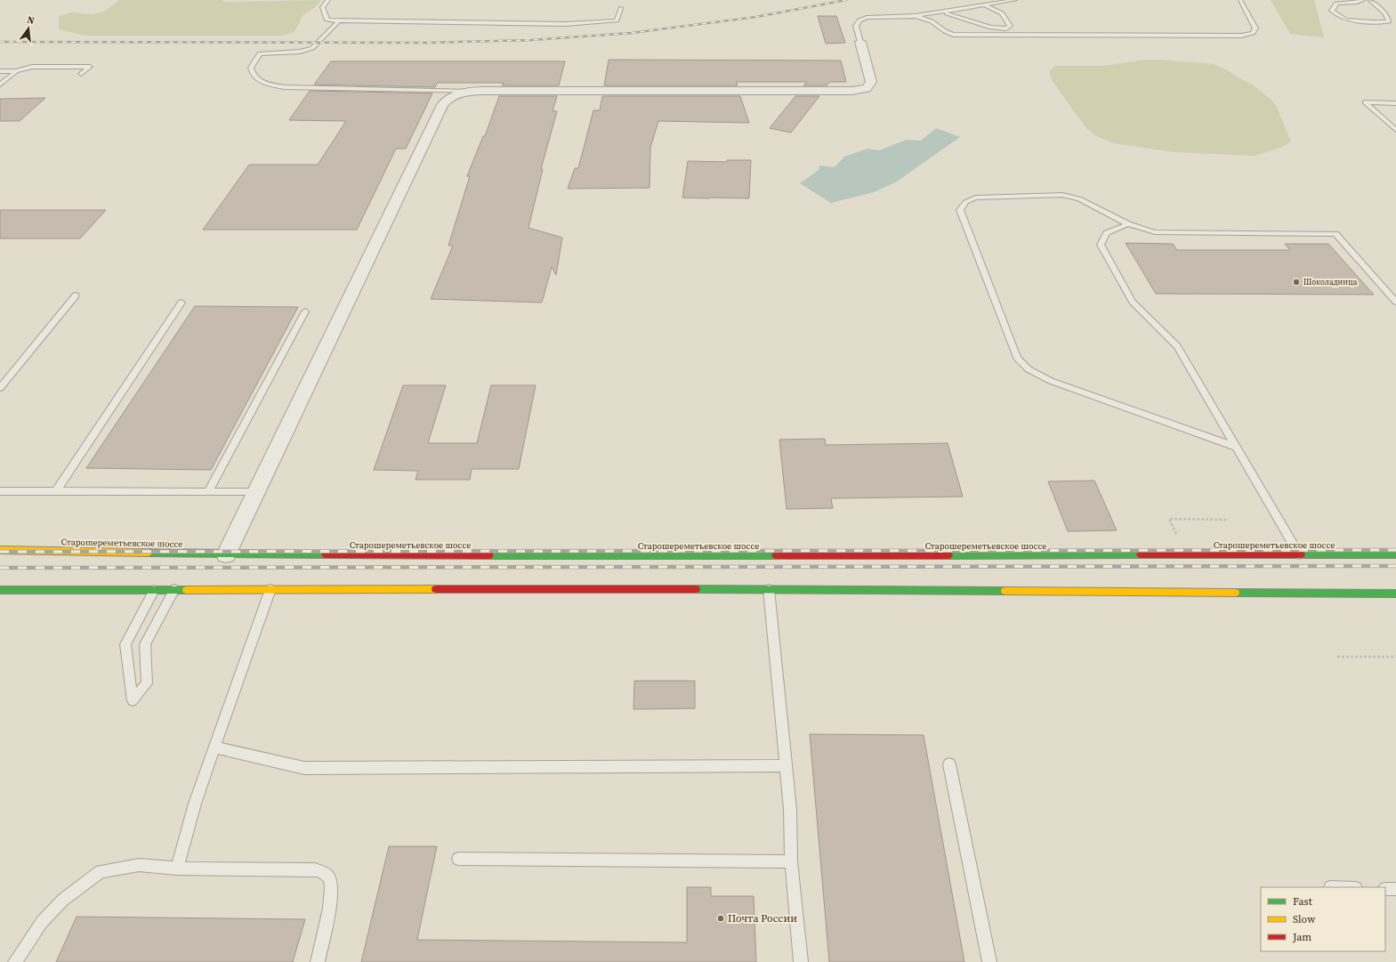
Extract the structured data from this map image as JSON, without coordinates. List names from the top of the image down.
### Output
{
  "streets": {
    "main road": ["Старошереметьевское шоссе"]
  },
  "places": ["Шоколадница", "Почта России"],
  "legend": ["Fast", "Slow", "Jam"],
  "north": "top"
}
